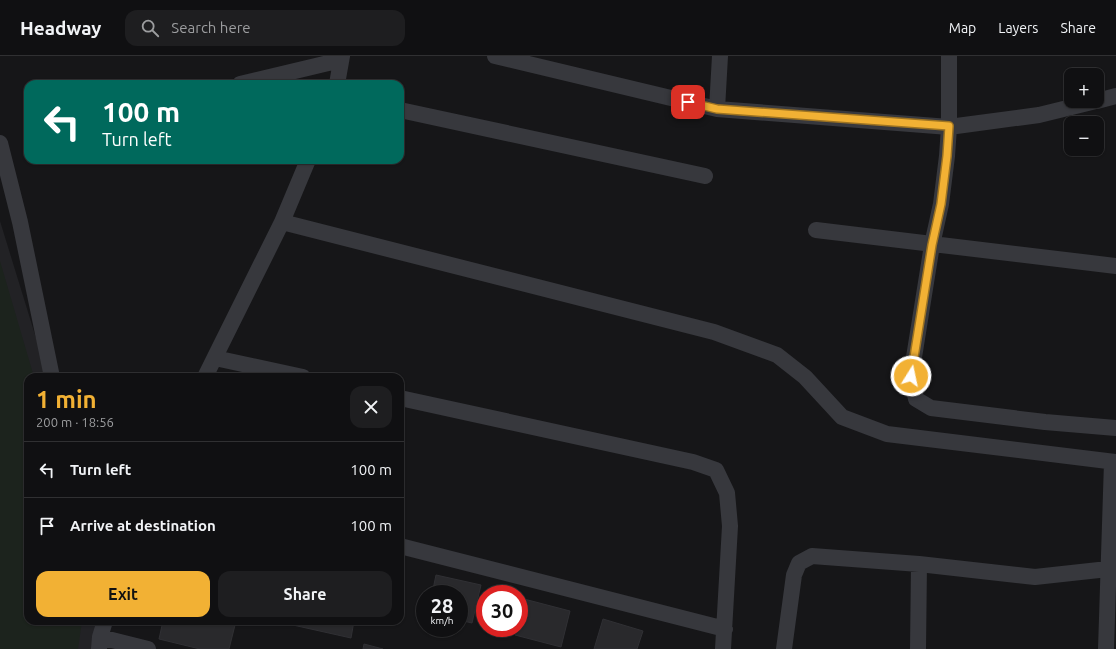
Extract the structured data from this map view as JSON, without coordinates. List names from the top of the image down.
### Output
{
  "page": {
    "header": "Headway",
    "search": "Search here",
    "nav": ["Map", "Layers", "Share"],
    "map_buttons": ["+", "−"],
    "turn": ["100 m", "Turn left"],
    "heading": ["1 min", "200 m · 18:56"],
    "list": [
      {
        "name": "Turn left",
        "value": "100 m"
      },
      {
        "name": "Arrive at destination",
        "value": "100 m"
      }
    ],
    "buttons": ["Exit", "Share"],
    "speed": "28 km/h",
    "limit": "30"
  }
}
